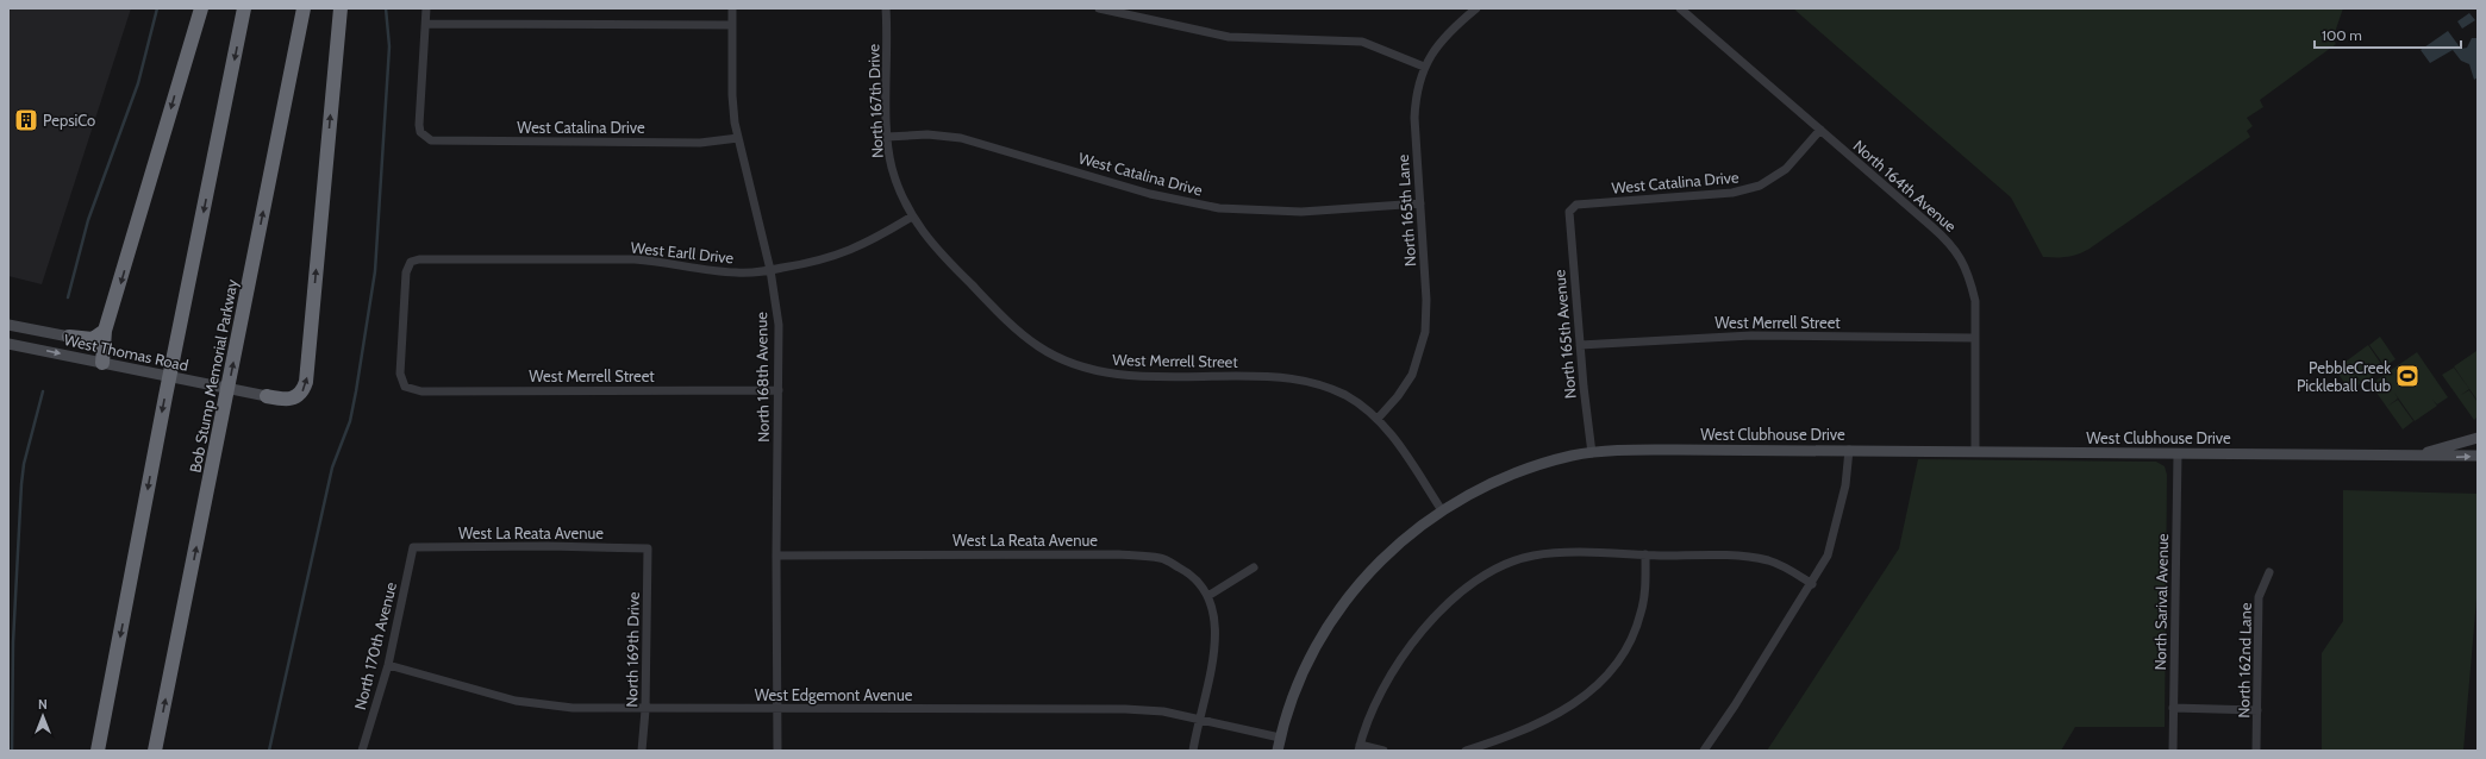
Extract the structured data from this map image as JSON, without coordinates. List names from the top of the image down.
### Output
{
  "streets": {
    "highway": ["Bob Stump Memorial Parkway"],
    "street": [
      "North 167th Drive",
      "West Catalina Drive",
      "North 164th Avenue",
      "North 165th Lane",
      "West Earll Drive",
      "West Merrell Street",
      "North 165th Avenue",
      "West Thomas Road",
      "North 168th Avenue",
      "West Clubhouse Drive",
      "West La Reata Avenue",
      "North Sarival Avenue",
      "North 170th Avenue",
      "North 169th Drive",
      "North 162nd Lane",
      "West Edgemont Avenue"
    ]
  },
  "crossings": [
    ["North 167th Drive", "West Catalina Drive"],
    ["North 167th Drive", "West Earll Drive"],
    ["North 167th Drive", "West Merrell Street"],
    ["West Catalina Drive", "North 164th Avenue"],
    ["West Catalina Drive", "North 165th Lane"],
    ["West Catalina Drive", "North 165th Avenue"],
    ["West Catalina Drive", "North 168th Avenue"],
    ["North 164th Avenue", "West Merrell Street"],
    ["North 164th Avenue", "West Clubhouse Drive"],
    ["North 165th Lane", "West Merrell Street"],
    ["West Earll Drive", "West Merrell Street"],
    ["West Earll Drive", "North 168th Avenue"],
    ["West Merrell Street", "North 165th Avenue"],
    ["West Merrell Street", "North 168th Avenue"],
    ["West Merrell Street", "West Clubhouse Drive"],
    ["North 165th Avenue", "West Clubhouse Drive"],
    ["North 168th Avenue", "West La Reata Avenue"],
    ["North 168th Avenue", "West Edgemont Avenue"],
    ["West Clubhouse Drive", "North Sarival Avenue"],
    ["West Clubhouse Drive", "West Edgemont Avenue"],
    ["West La Reata Avenue", "North 170th Avenue"],
    ["West La Reata Avenue", "North 169th Drive"],
    ["North 170th Avenue", "West Edgemont Avenue"],
    ["North 169th Drive", "West Edgemont Avenue"]
  ],
  "places": {
    "building": ["PepsiCo"],
    "sports": ["PebbleCreek Pickleball Club"]
  },
  "scale_bar": "100 m",
  "north": "top"
}
